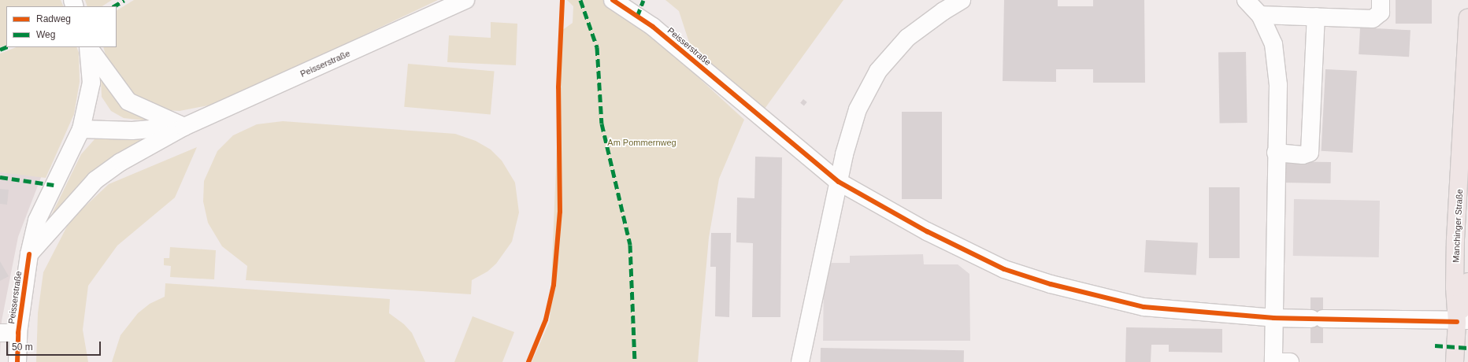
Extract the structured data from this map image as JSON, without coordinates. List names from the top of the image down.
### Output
{
  "streets": {
    "main road": ["Manchinger Straße"],
    "street": ["Peisserstraße"]
  },
  "crossings": [
    ["Peisserstraße", "Manchinger Straße"]
  ],
  "parks": ["Am Pommernweg"],
  "legend": ["Radweg", "Weg"],
  "scale_bar": "50 m"
}
